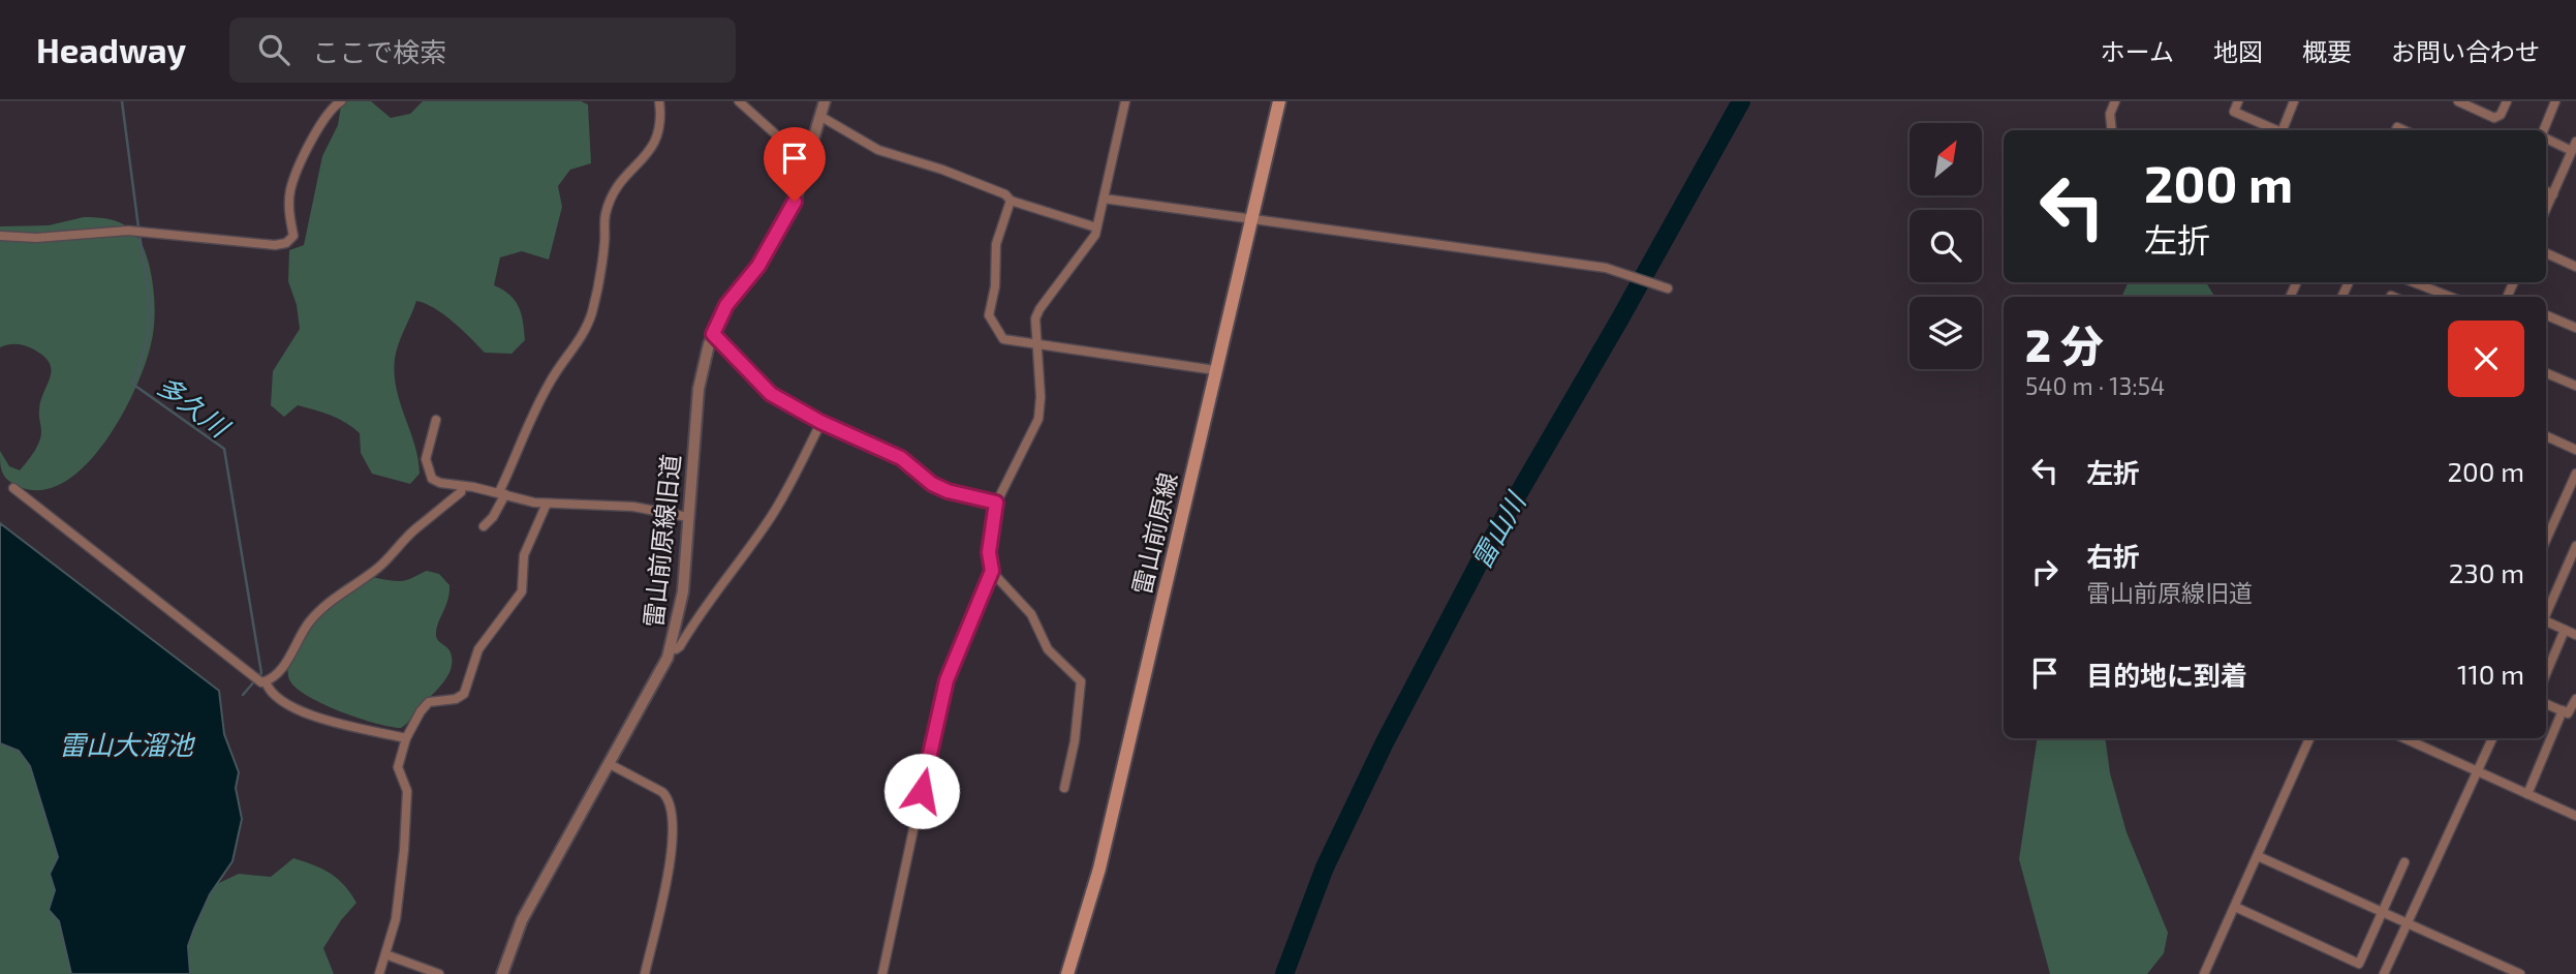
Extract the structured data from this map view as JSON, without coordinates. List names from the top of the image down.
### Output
{
  "streets": {
    "main road": ["雷山前原線"],
    "street": ["雷山前原線旧道"]
  },
  "water": ["多久川", "雷山川", "雷山大溜池"],
  "north": "top right",
  "page": {
    "header": "Headway",
    "search": "ここで検索",
    "nav": [
      "ホーム",
      "地図",
      "概要",
      "お問い合わせ"
    ],
    "turn": ["200 m", "左折"],
    "heading": ["2 分", "540 m · 13:54"],
    "list": [
      {
        "name": "左折",
        "value": "200 m"
      },
      {
        "name": "右折",
        "note": "雷山前原線旧道",
        "value": "230 m"
      },
      {
        "name": "目的地に到着",
        "value": "110 m"
      }
    ]
  }
}
